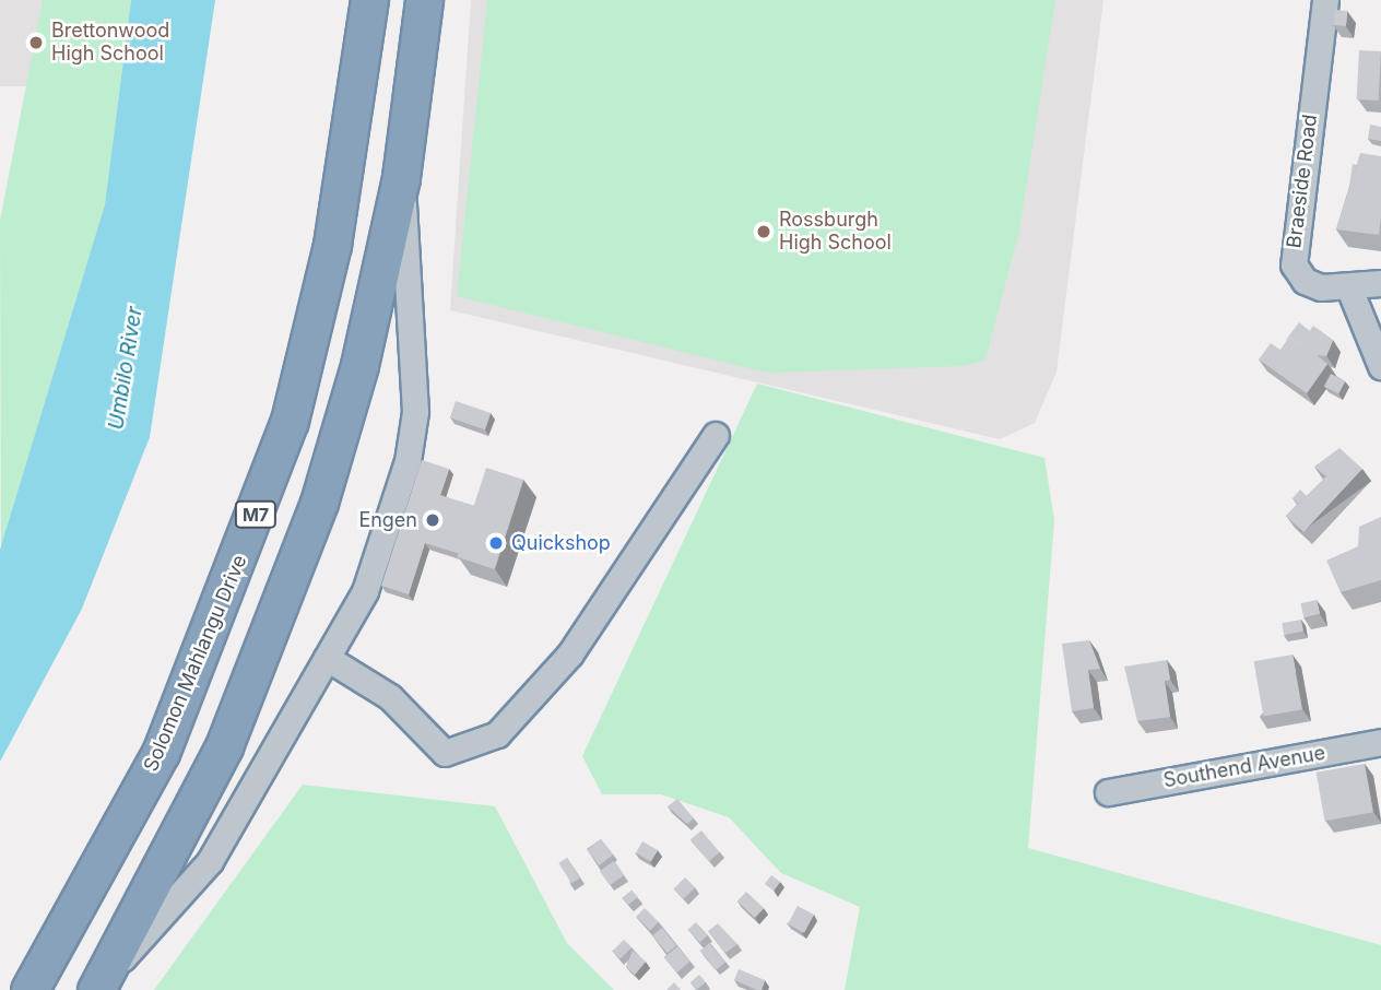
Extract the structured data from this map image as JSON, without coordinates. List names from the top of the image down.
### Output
{
  "streets": {
    "highway": ["M7", "Solomon Mahlangu Drive"],
    "street": ["Braeside Road", "Southend Avenue"]
  },
  "water": ["Umbilo River"],
  "places": [
    "Brettonwood High School",
    "Rossburgh High School",
    "Engen",
    "Quickshop"
  ]
}
